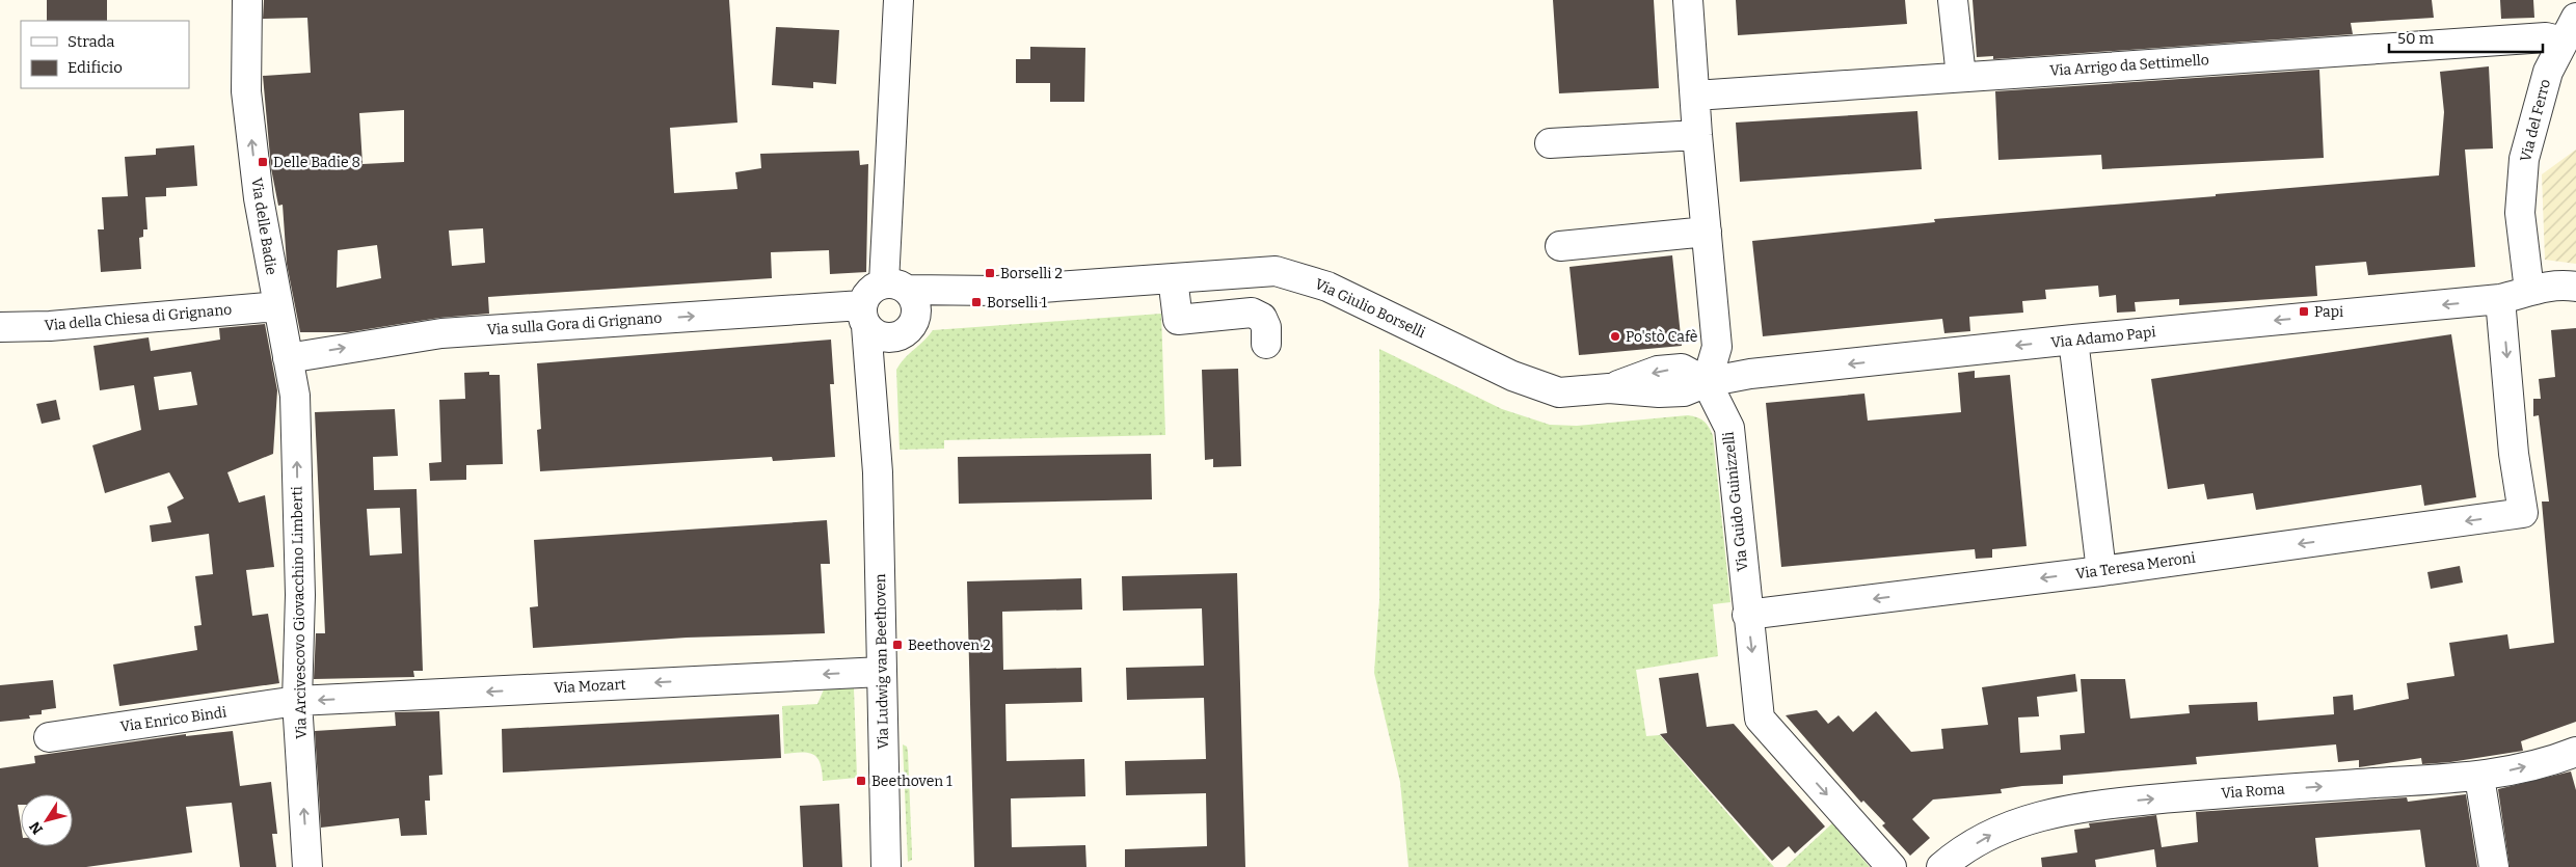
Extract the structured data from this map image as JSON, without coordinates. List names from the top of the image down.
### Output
{
  "streets": {
    "street": [
      "Via Arrigo da Settimello",
      "Via del Ferro",
      "Via delle Badie",
      "Via Giulio Borselli",
      "Via della Chiesa di Grignano",
      "Via sulla Gora di Grignano",
      "Via Adamo Papi",
      "Via Guido Guinizzelli",
      "Via Teresa Meroni",
      "Via Arcivescovo Giovacchino Limberti",
      "Via Ludwig van Beethoven",
      "Via Mozart",
      "Via Enrico Bindi",
      "Via Roma"
    ]
  },
  "crossings": [
    ["Via Arrigo da Settimello", "Via del Ferro"],
    ["Via del Ferro", "Via Adamo Papi"],
    ["Via delle Badie", "Via della Chiesa di Grignano"],
    ["Via delle Badie", "Via sulla Gora di Grignano"],
    ["Via delle Badie", "Via Arcivescovo Giovacchino Limberti"],
    ["Via Giulio Borselli", "Via sulla Gora di Grignano"],
    ["Via Giulio Borselli", "Via Adamo Papi"],
    ["Via Giulio Borselli", "Via Guido Guinizzelli"],
    ["Via sulla Gora di Grignano", "Via Arcivescovo Giovacchino Limberti"],
    ["Via sulla Gora di Grignano", "Via Ludwig van Beethoven"],
    ["Via Adamo Papi", "Via Guido Guinizzelli"],
    ["Via Adamo Papi", "Via Teresa Meroni"],
    ["Via Guido Guinizzelli", "Via Teresa Meroni"],
    ["Via Arcivescovo Giovacchino Limberti", "Via Mozart"],
    ["Via Arcivescovo Giovacchino Limberti", "Via Enrico Bindi"],
    ["Via Ludwig van Beethoven", "Via Mozart"],
    ["Via Mozart", "Via Enrico Bindi"]
  ],
  "one_way": [
    "Via delle Badie",
    "Via sulla Gora di Grignano",
    "Via Adamo Papi",
    "Via Guido Guinizzelli",
    "Via Teresa Meroni",
    "Via Arcivescovo Giovacchino Limberti",
    "Via Mozart",
    "Via Roma"
  ],
  "places": {
    "transit": [
      "Delle Badie 8",
      "Borselli 2",
      "Borselli 1",
      "Papi",
      "Beethoven 2",
      "Beethoven 1"
    ],
    "other": ["Po'stò Cafè"]
  },
  "legend": ["Strada", "Edificio"],
  "scale_bar": "50 m",
  "north": "bottom left"
}
